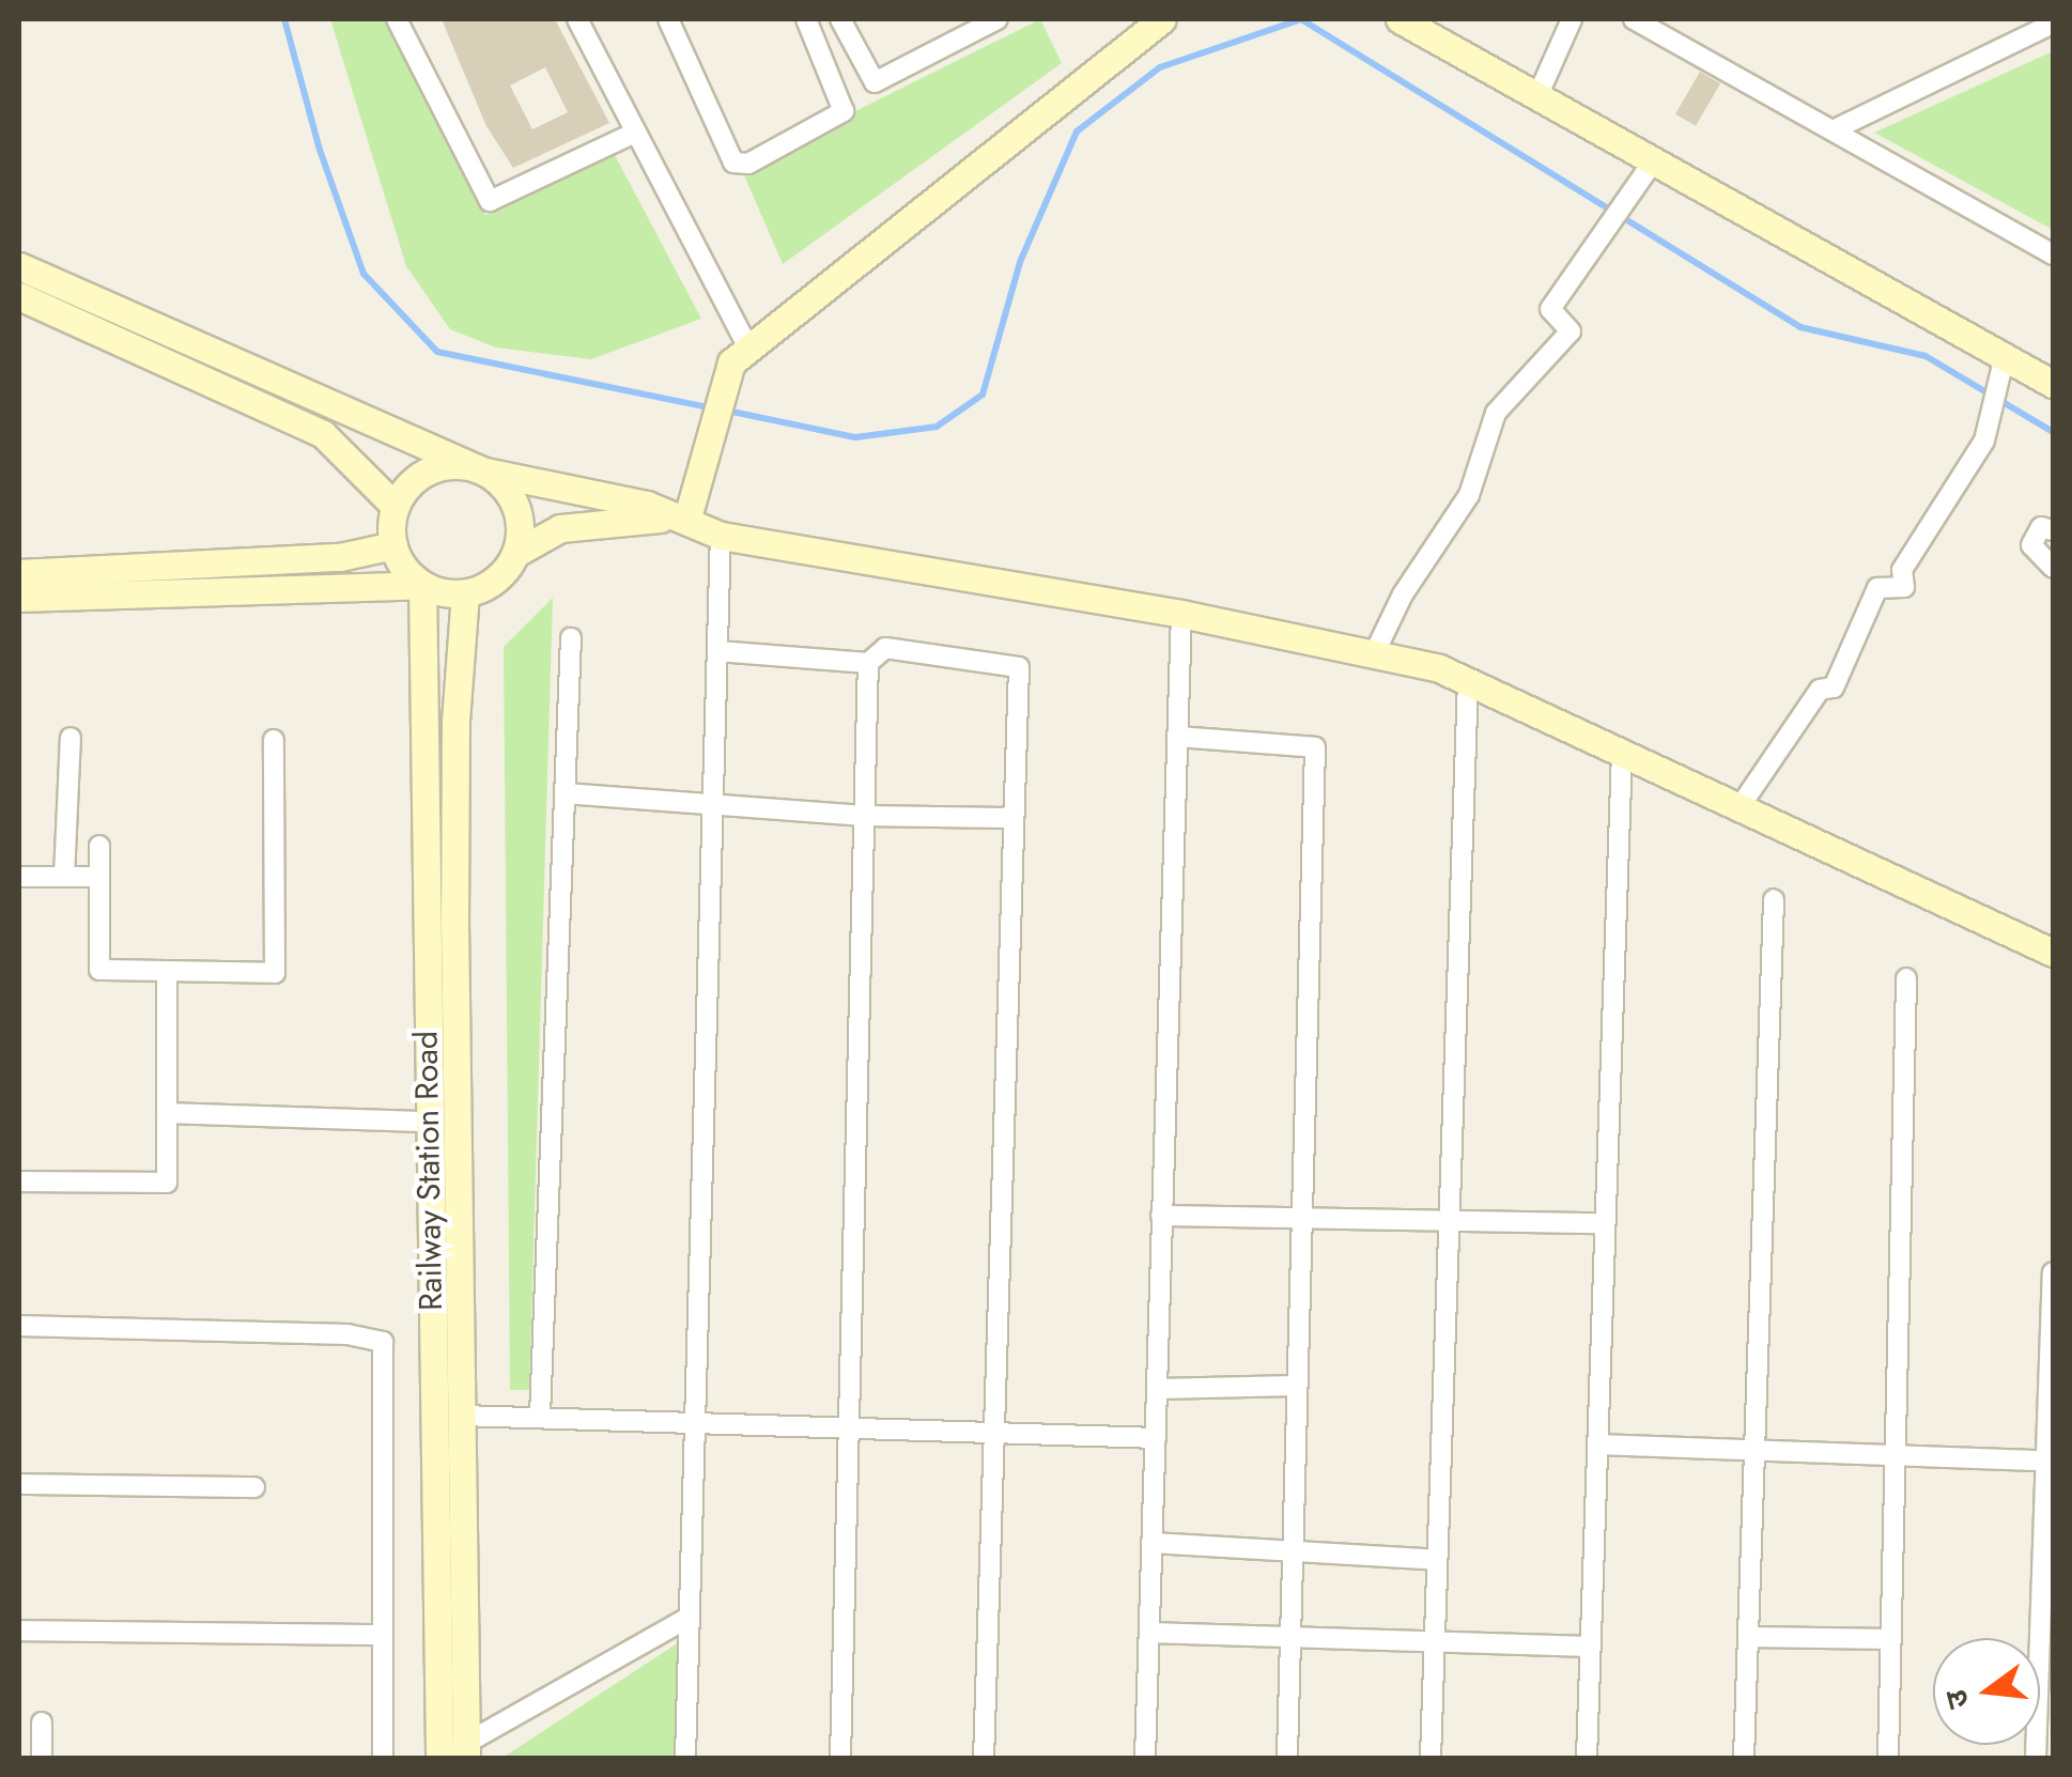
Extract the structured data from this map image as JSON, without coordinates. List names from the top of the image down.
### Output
{
  "streets": {
    "street": ["Railway Station Road"]
  },
  "north": "left"
}
